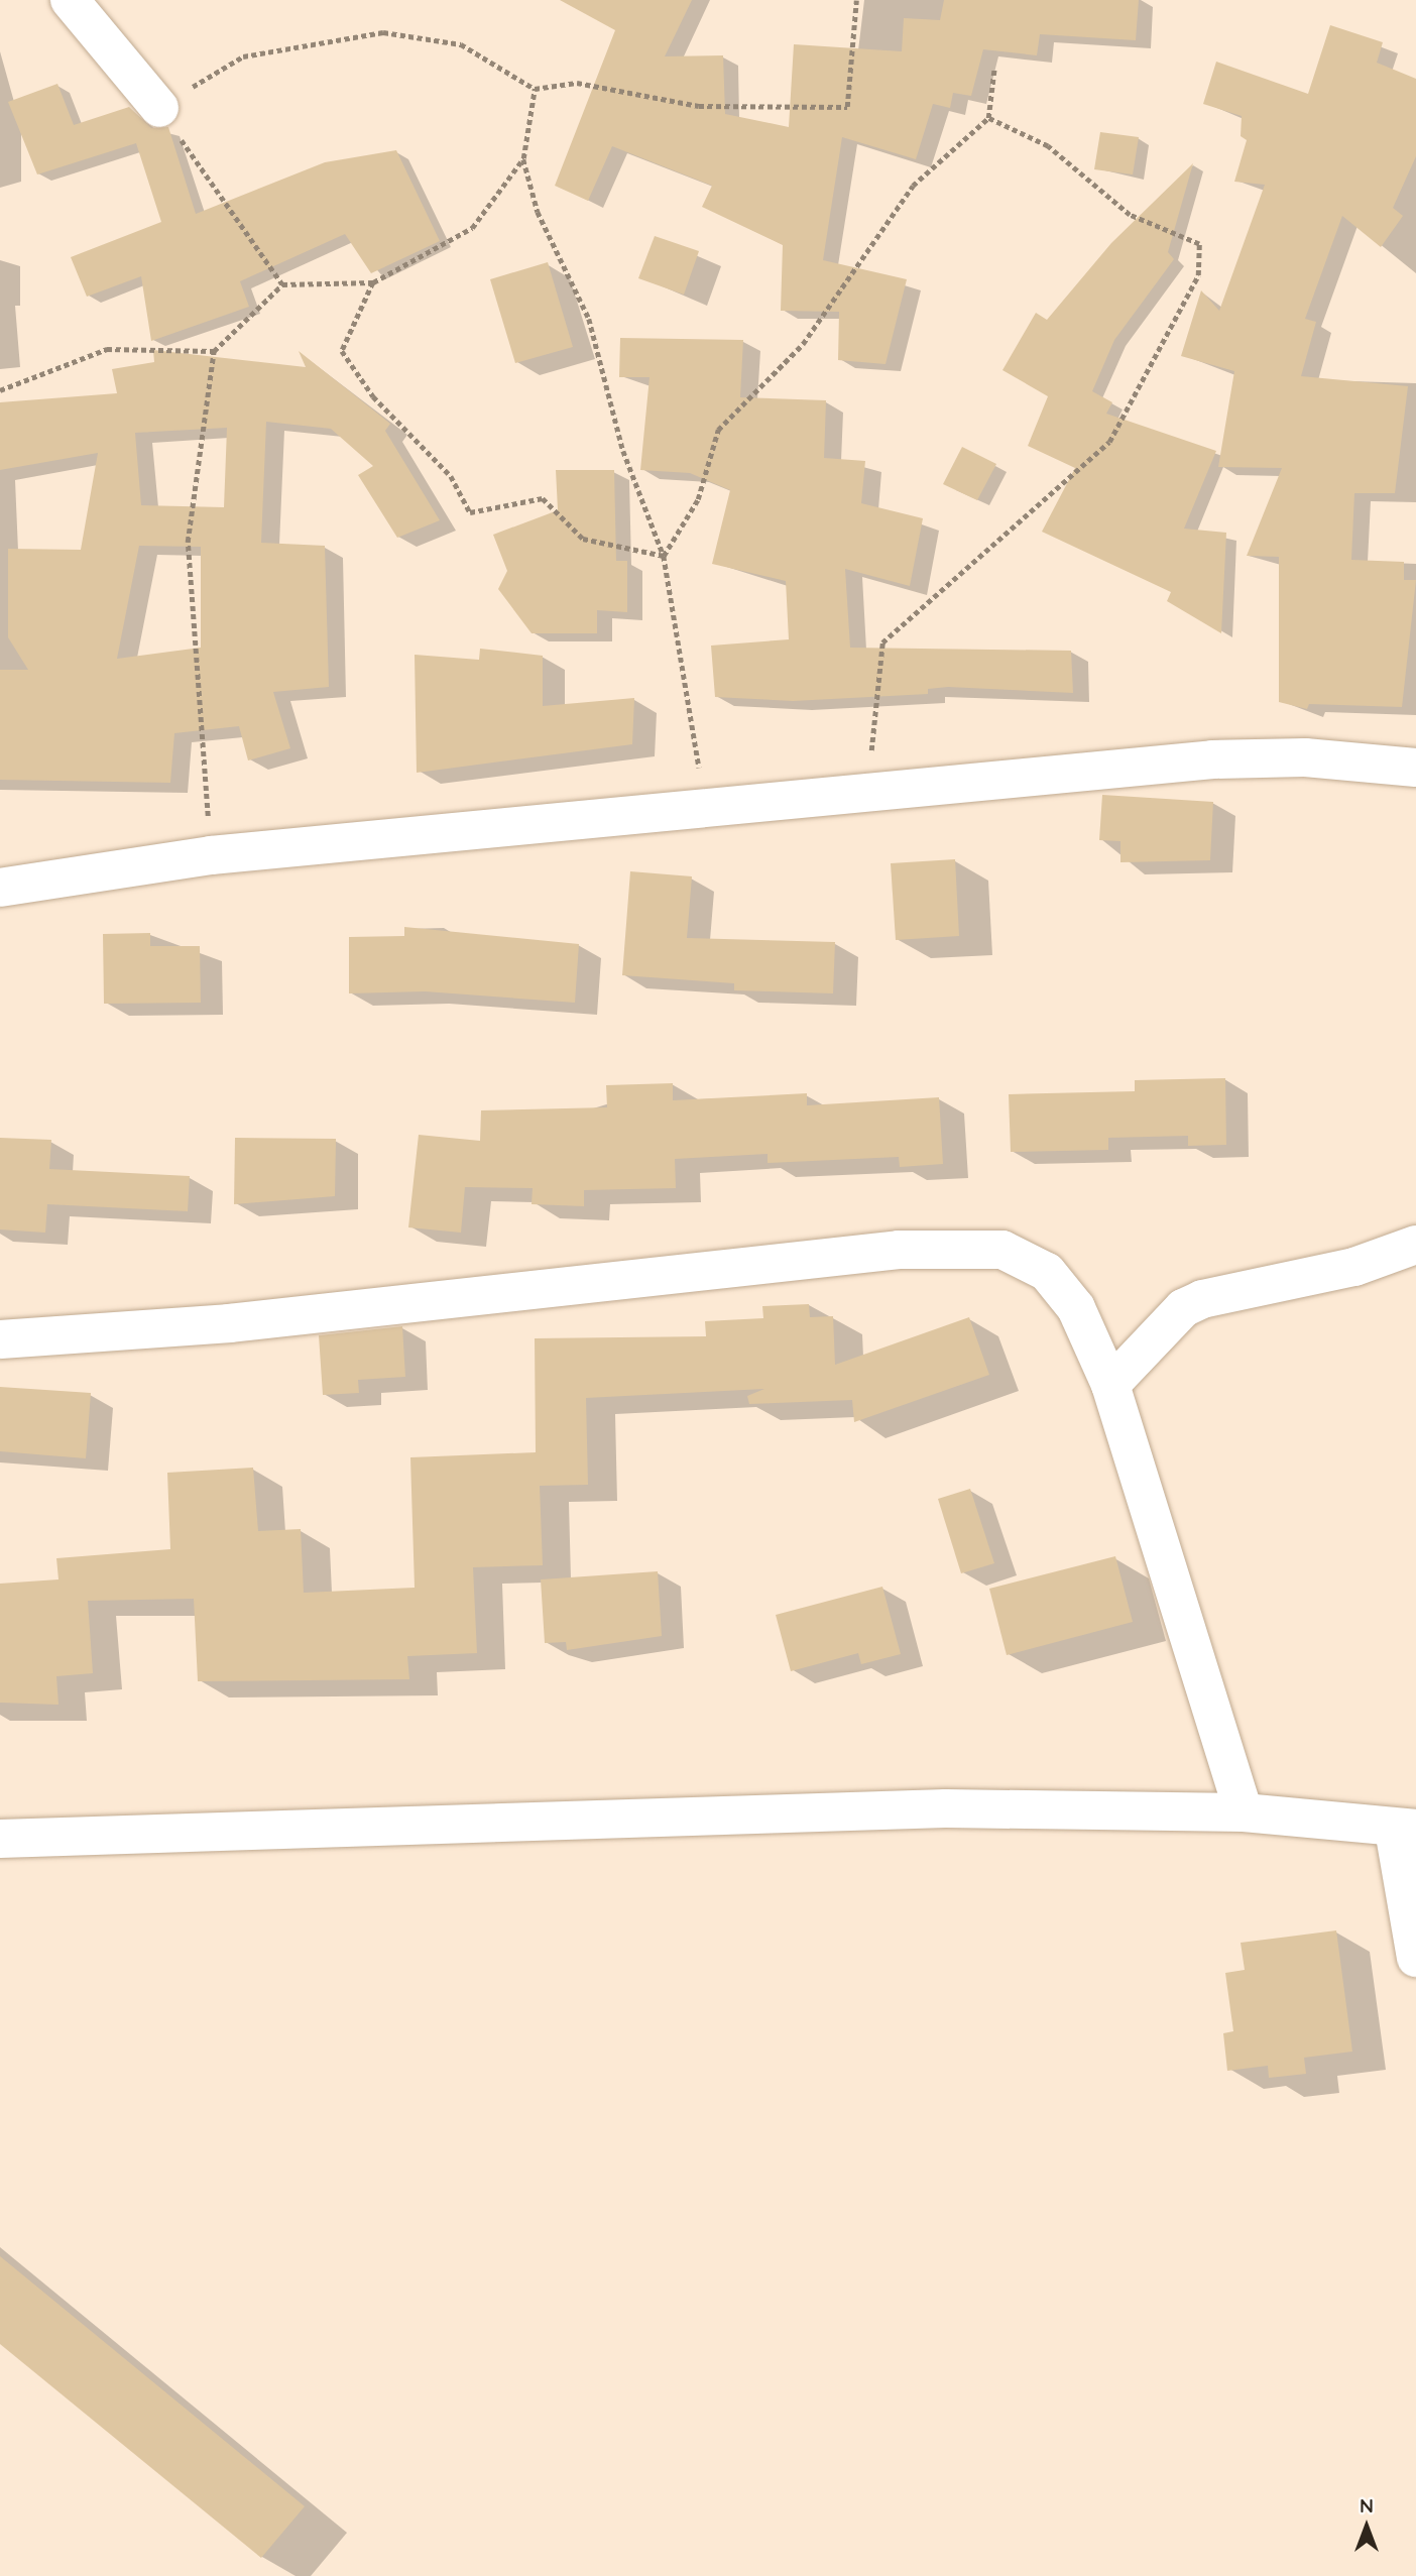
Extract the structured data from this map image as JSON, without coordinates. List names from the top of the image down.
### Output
{
  "north": "top"
}
